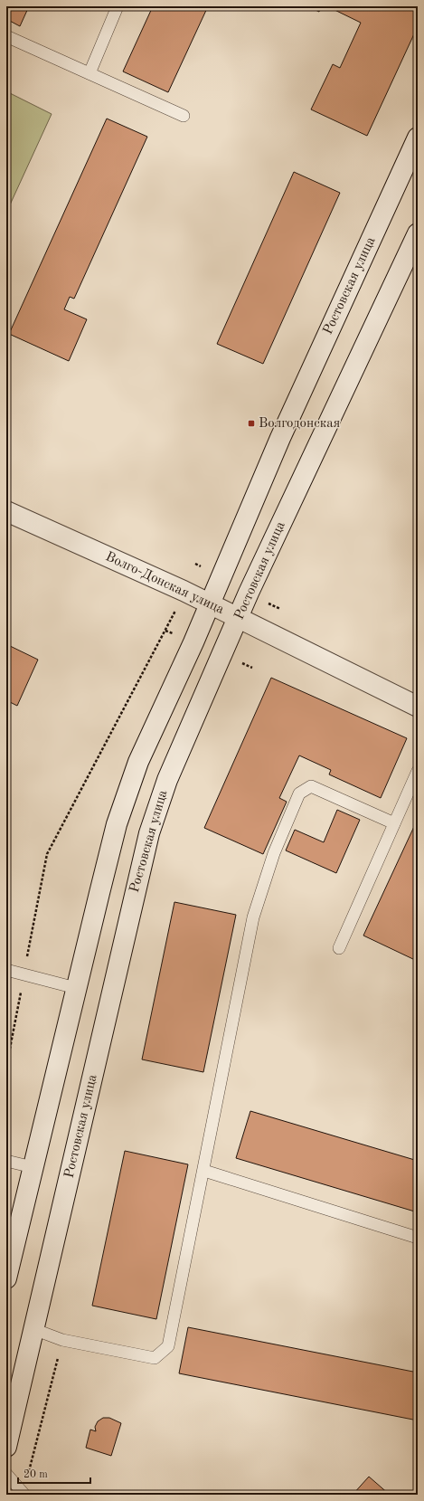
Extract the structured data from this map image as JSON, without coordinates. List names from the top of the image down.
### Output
{
  "streets": {
    "street": ["Ростовская улица", "Волго-Донская улица"]
  },
  "crossings": [
    ["Ростовская улица", "Волго-Донская улица"]
  ],
  "places": {
    "transit": ["Волгодонская"]
  },
  "scale_bar": "20 m"
}
